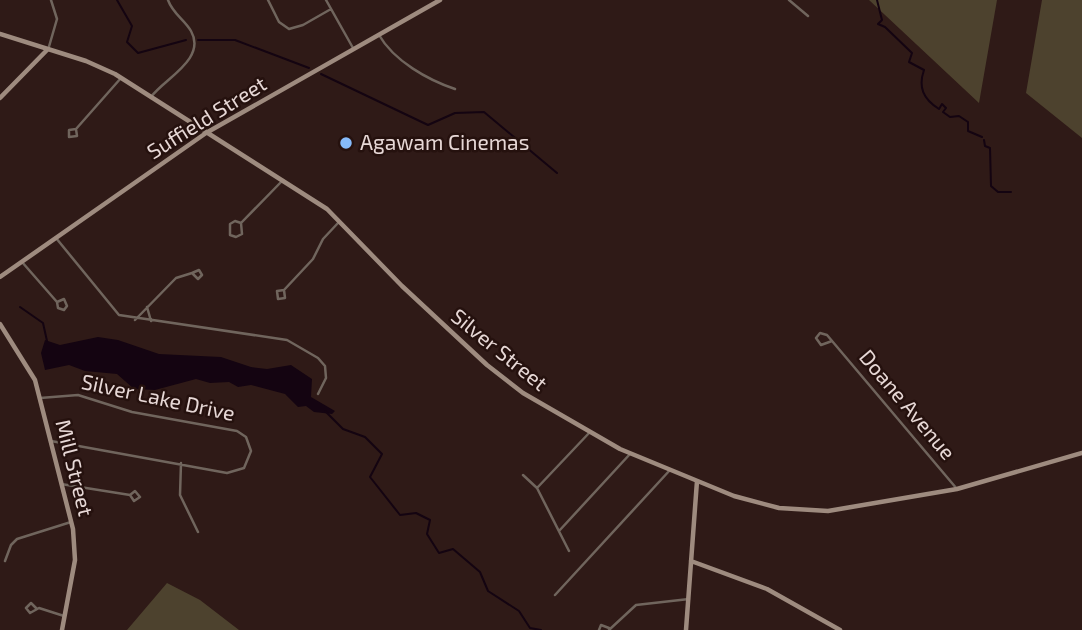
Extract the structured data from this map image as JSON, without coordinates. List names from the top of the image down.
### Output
{
  "streets": {
    "street": [
      "Suffield Street",
      "Silver Street",
      "Silver Lake Drive",
      "Doane Avenue",
      "Mill Street"
    ]
  },
  "crossings": [
    ["Suffield Street", "Silver Street"],
    ["Silver Street", "Doane Avenue"],
    ["Silver Lake Drive", "Mill Street"]
  ],
  "places": ["Agawam Cinemas"]
}
